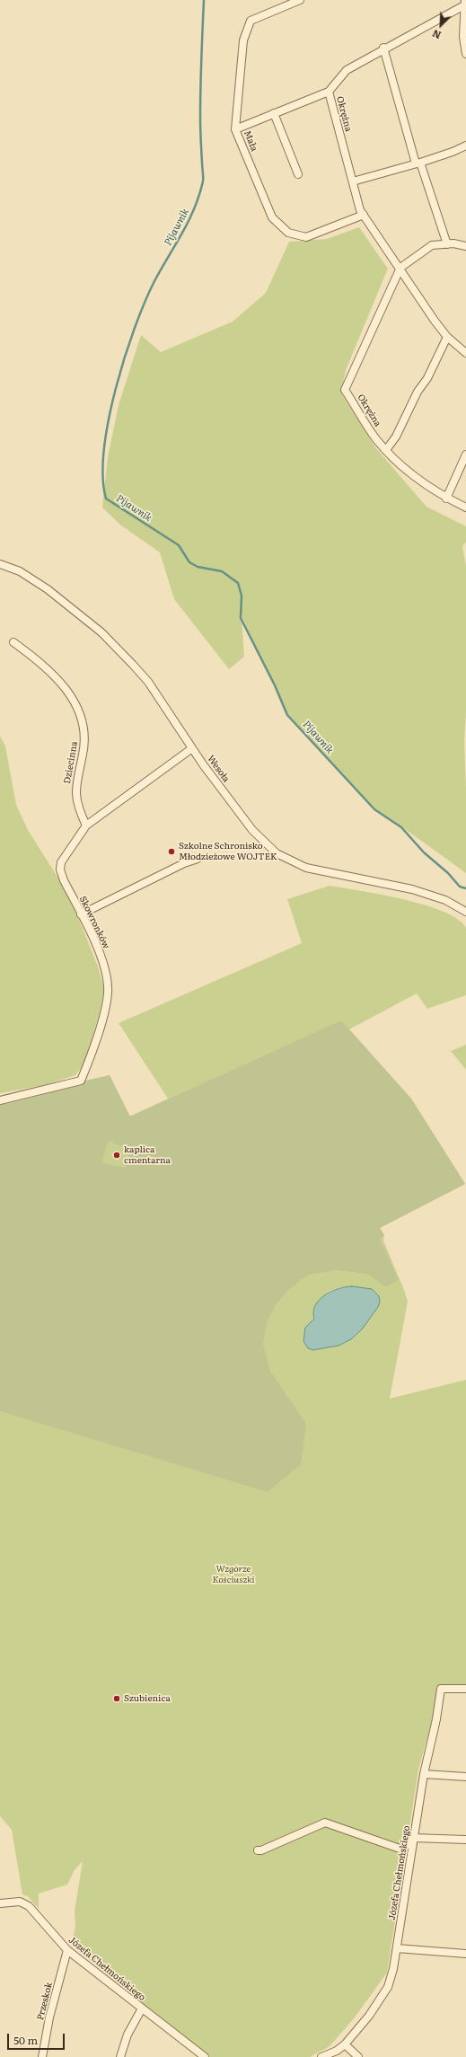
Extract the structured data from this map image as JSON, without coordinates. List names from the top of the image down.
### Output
{
  "streets": {
    "street": [
      "Okrężna",
      "Mała",
      "Dziecinna",
      "Wesoła",
      "Skowronków",
      "Józefa Chełmońskiego",
      "Przeskok"
    ]
  },
  "crossings": [
    ["Okrężna", "Mała"],
    ["Dziecinna", "Skowronków"],
    ["Wesoła", "Skowronków"],
    ["Józefa Chełmońskiego", "Przeskok"]
  ],
  "water": ["Pijawnik"],
  "parks": ["Wzgórze Kościuszki"],
  "places": ["Szkolne Schronisko Młodzieżowe WOJTEK", "kaplica cmentarna", "Szubienica"],
  "scale_bar": "50 m",
  "north": "bottom left"
}
